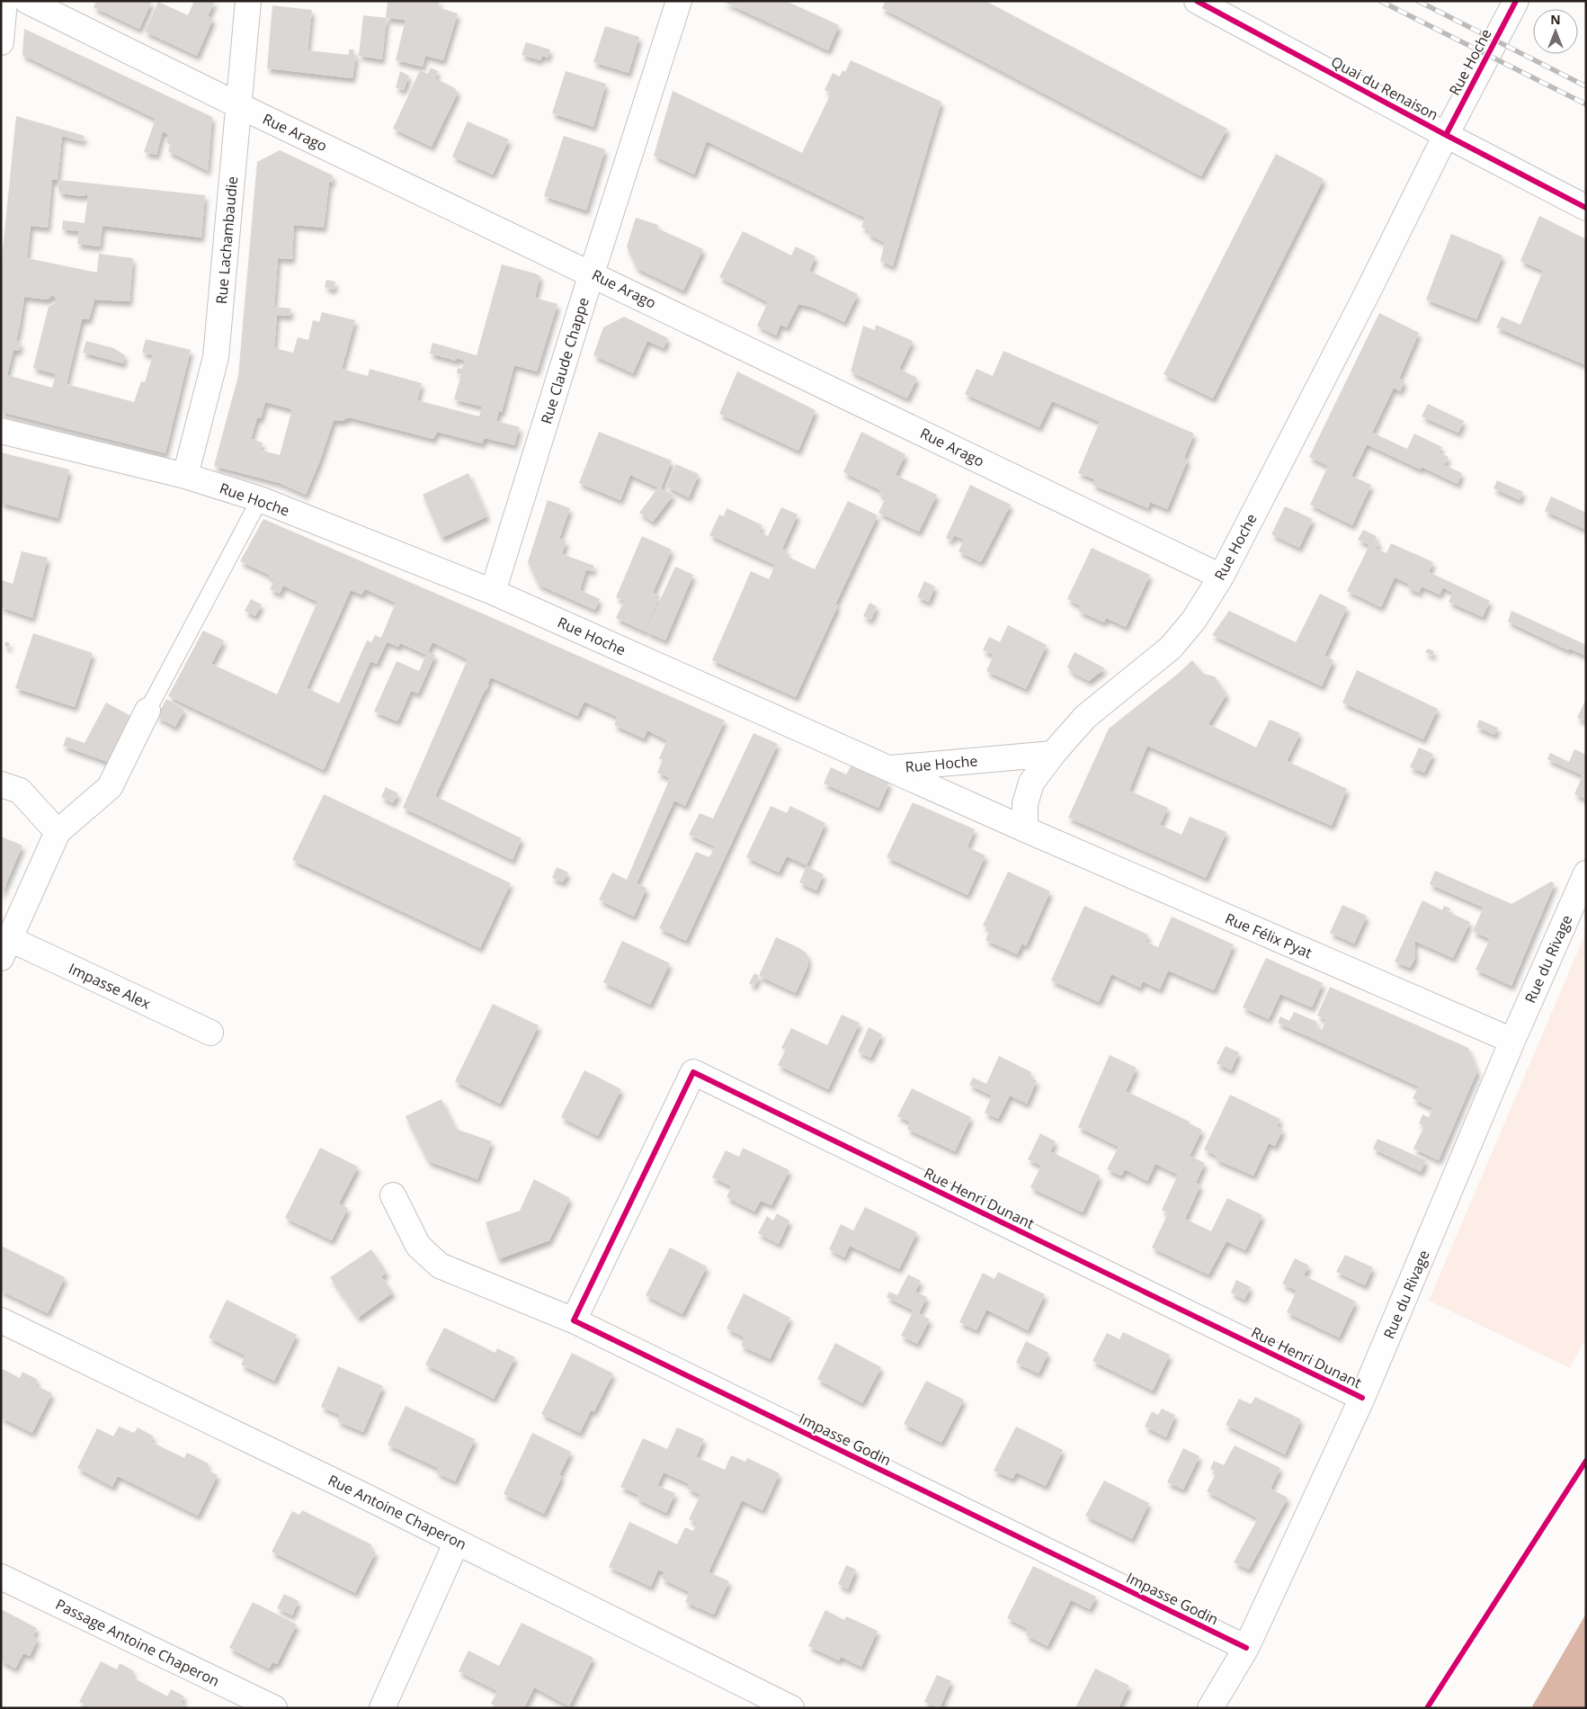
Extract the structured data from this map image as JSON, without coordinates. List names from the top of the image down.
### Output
{
  "streets": {
    "street": [
      "Rue Hoche",
      "Quai du Renaison",
      "Rue Arago",
      "Rue Lachambaudie",
      "Rue Claude Chappe",
      "Rue Félix Pyat",
      "Rue du Rivage",
      "Impasse Alex",
      "Rue Henri Dunant",
      "Impasse Godin",
      "Rue Antoine Chaperon",
      "Passage Antoine Chaperon"
    ]
  },
  "crossings": [
    ["Rue Hoche", "Quai du Renaison"],
    ["Rue Hoche", "Rue Arago"],
    ["Rue Hoche", "Rue Lachambaudie"],
    ["Rue Hoche", "Rue Claude Chappe"],
    ["Rue Hoche", "Rue Félix Pyat"],
    ["Rue Arago", "Rue Lachambaudie"],
    ["Rue Arago", "Rue Claude Chappe"],
    ["Rue Félix Pyat", "Rue du Rivage"],
    ["Rue du Rivage", "Rue Henri Dunant"],
    ["Rue du Rivage", "Impasse Godin"],
    ["Rue Henri Dunant", "Impasse Godin"]
  ],
  "north": "top"
}
